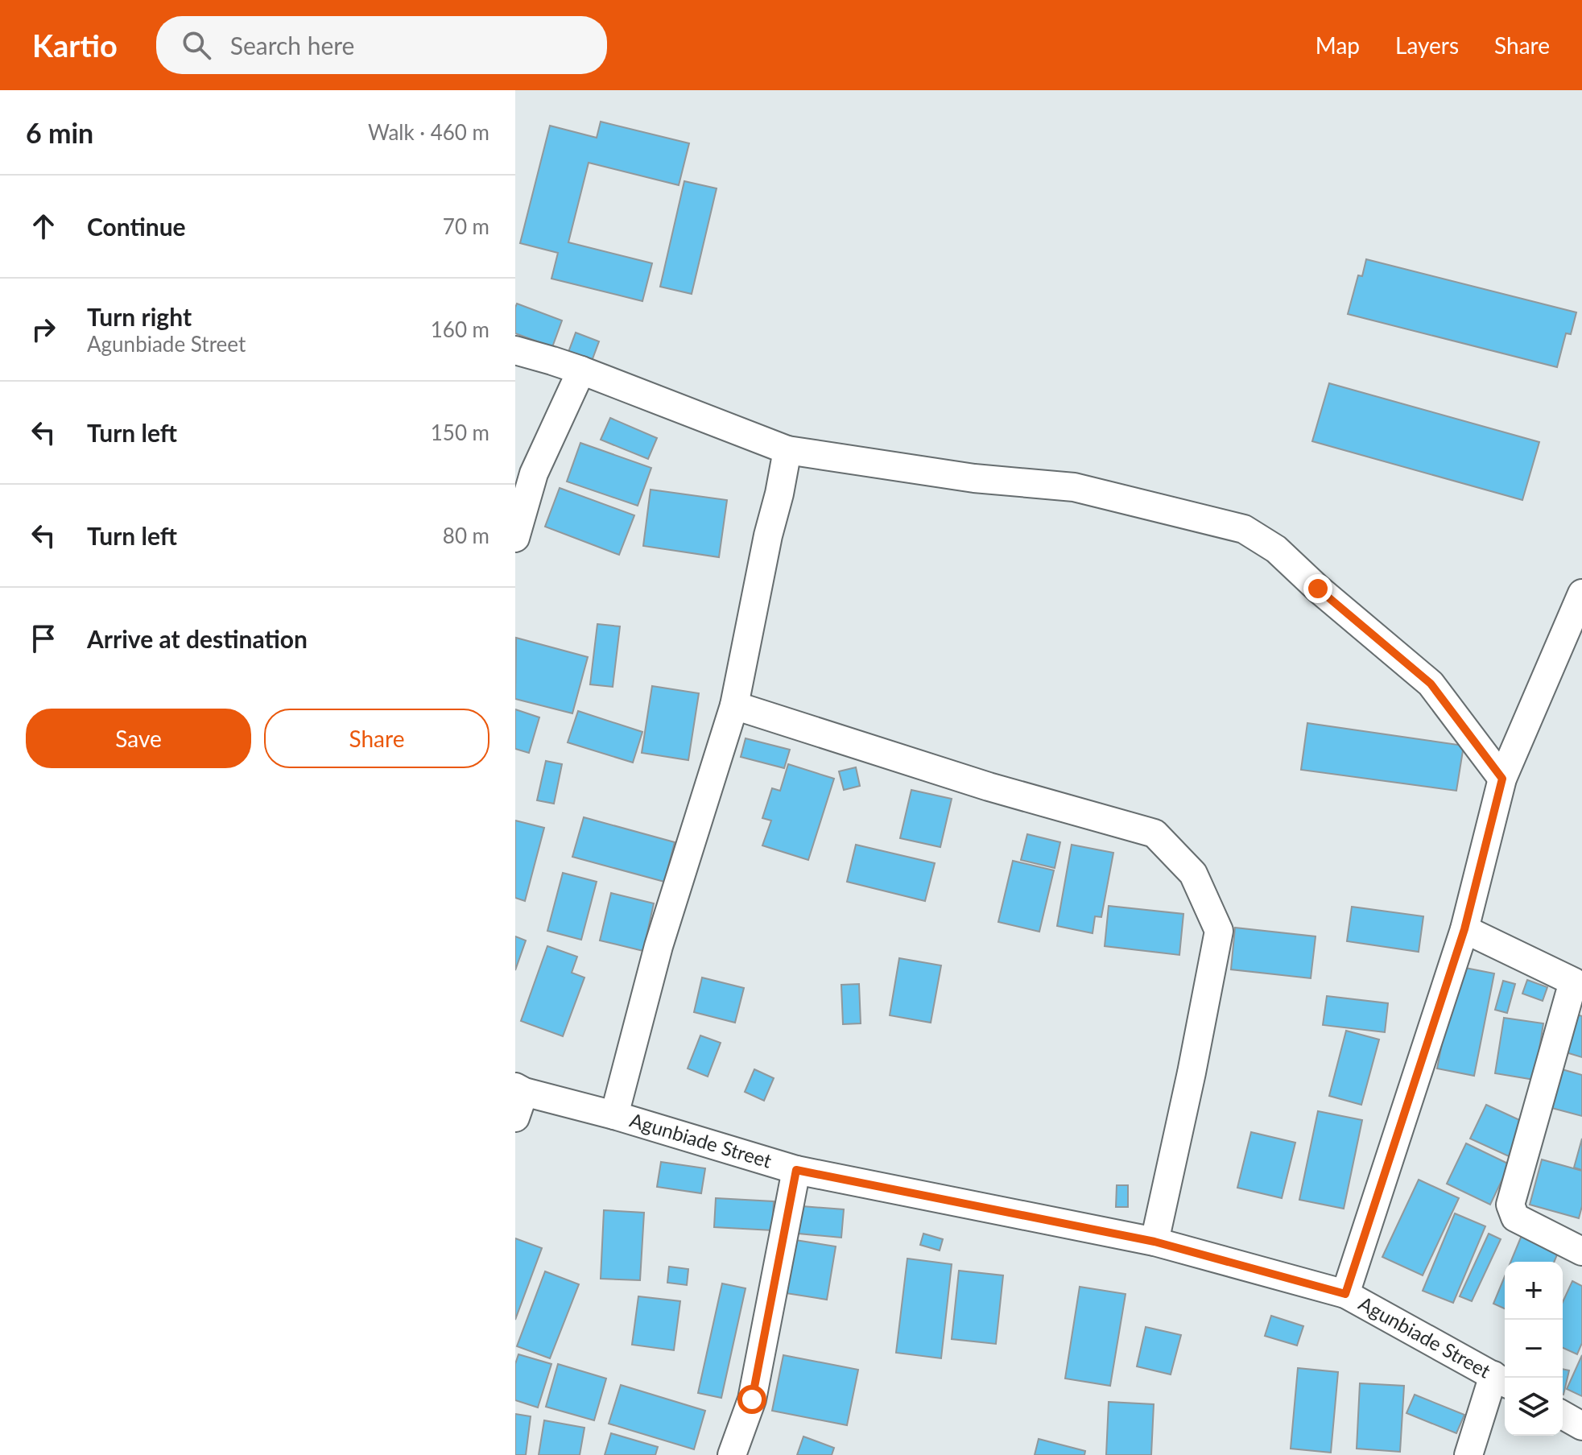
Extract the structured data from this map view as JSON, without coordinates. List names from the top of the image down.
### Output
{
  "streets": {
    "street": ["Agunbiade Street"]
  },
  "page": {
    "header": "Kartio",
    "search": "Search here",
    "nav": ["Map", "Layers", "Share"],
    "heading": ["6 min", "Walk · 460 m"],
    "list": [
      ["Continue", "70 m"],
      ["Turn right", "Agunbiade Street", "160 m"],
      ["Turn left", "150 m"],
      ["Turn left", "80 m"],
      "Arrive at destination"
    ],
    "buttons": ["Save", "Share"],
    "map_buttons": ["+", "−"]
  }
}
